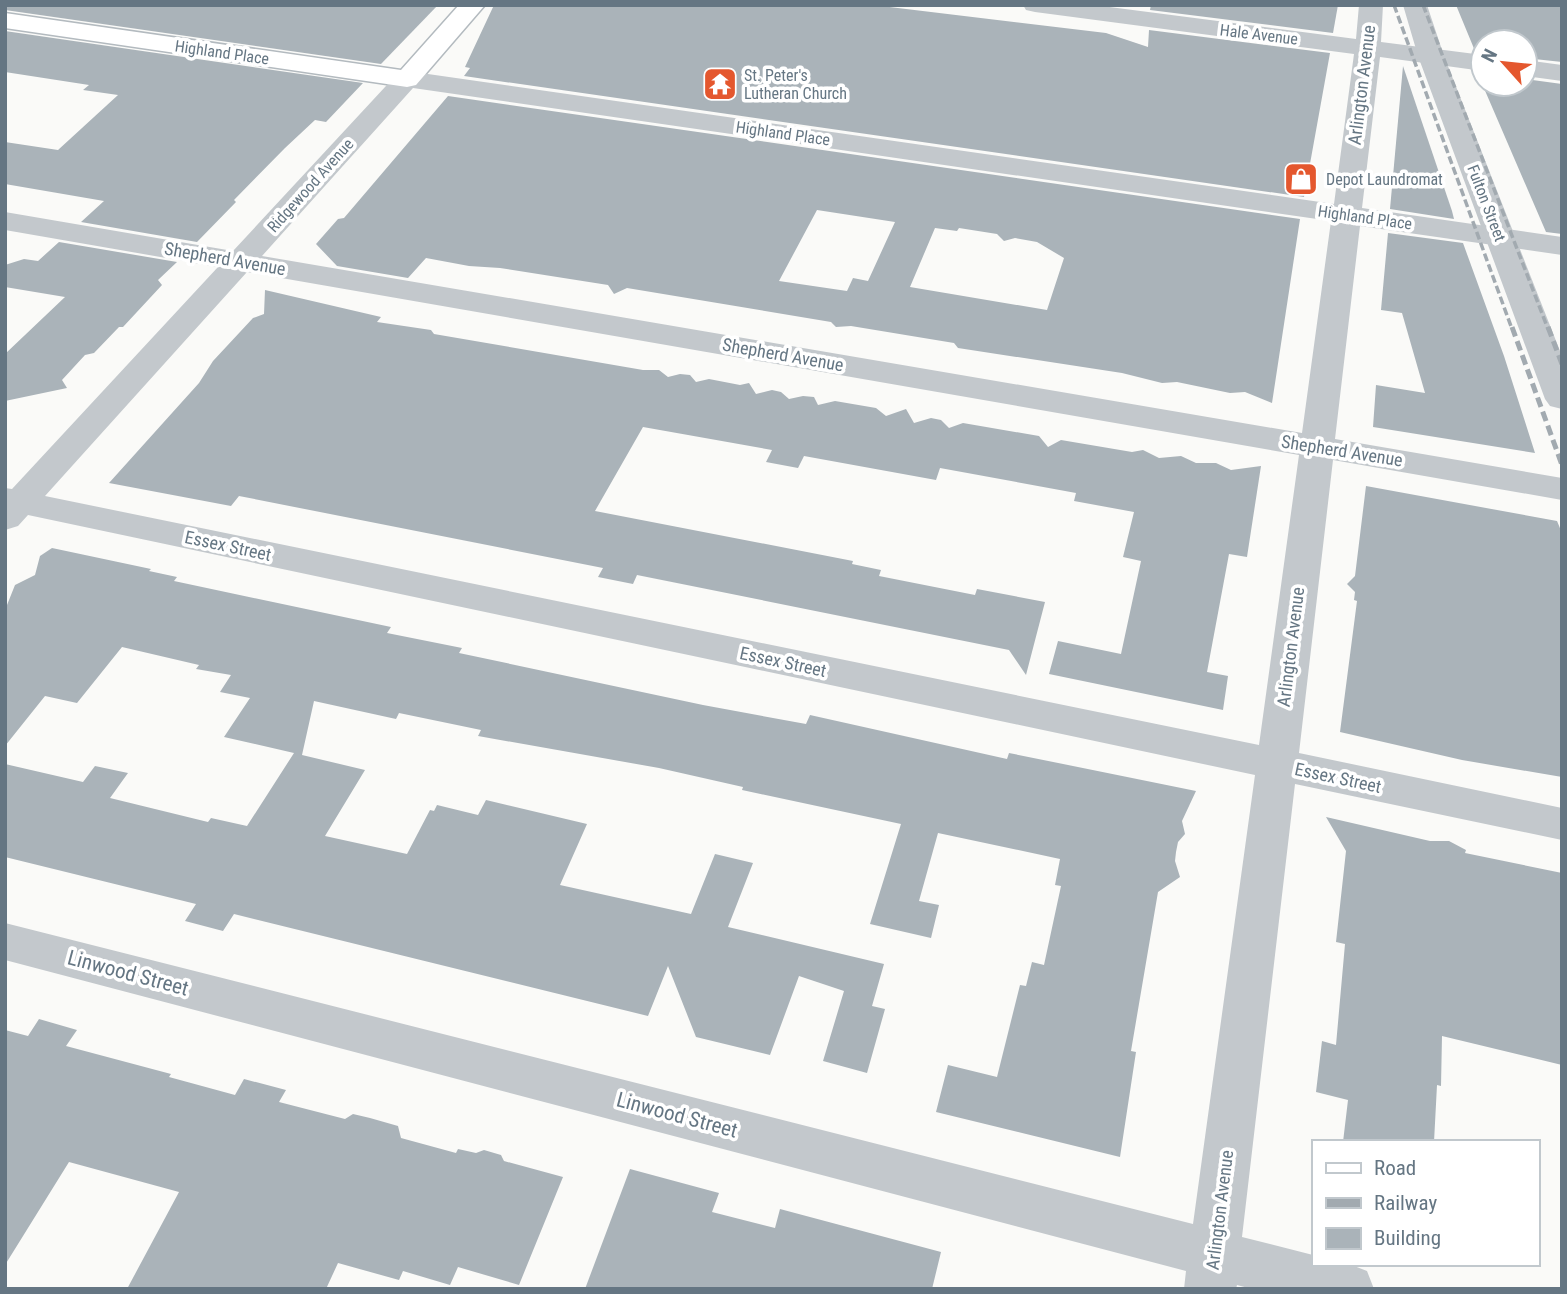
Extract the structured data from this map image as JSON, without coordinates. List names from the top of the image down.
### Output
{
  "streets": {
    "main road": ["Highland Place", "Ridgewood Avenue"],
    "street": [
      "Hale Avenue",
      "Arlington Avenue",
      "Fulton Street",
      "Shepherd Avenue",
      "Essex Street",
      "Linwood Street"
    ]
  },
  "crossings": [
    ["Hale Avenue", "Arlington Avenue"],
    ["Hale Avenue", "Fulton Street"],
    ["Highland Place", "Arlington Avenue"],
    ["Highland Place", "Ridgewood Avenue"],
    ["Highland Place", "Fulton Street"],
    ["Arlington Avenue", "Shepherd Avenue"],
    ["Arlington Avenue", "Essex Street"],
    ["Arlington Avenue", "Linwood Street"],
    ["Ridgewood Avenue", "Shepherd Avenue"],
    ["Ridgewood Avenue", "Essex Street"]
  ],
  "places": {
    "temple": ["St. Peter's Lutheran Church"],
    "shop": ["Depot Laundromat"]
  },
  "legend": ["Road", "Railway", "Building"],
  "north": "top left"
}
